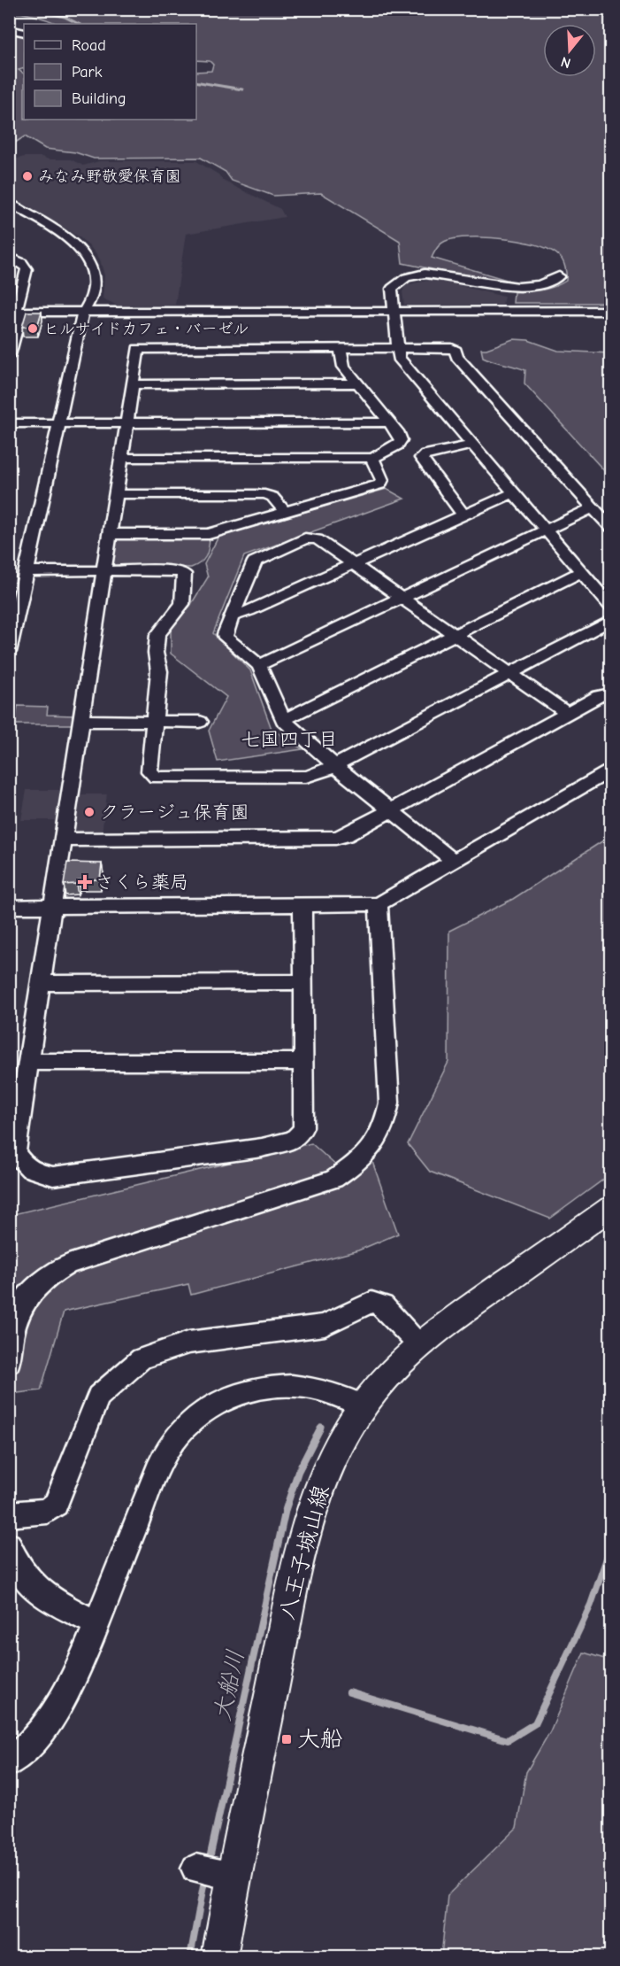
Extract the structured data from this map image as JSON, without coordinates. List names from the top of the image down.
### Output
{
  "streets": {
    "main road": ["八王子城山線"]
  },
  "districts": ["七国四丁目"],
  "water": ["大船川"],
  "places": {
    "other": ["みなみ野敬愛保育園", "ヒルサイドカフェ・バーゼル", "クラージュ保育園"],
    "health": ["さくら薬局"],
    "transit": ["大船"]
  },
  "legend": ["Road", "Park", "Building"],
  "north": "bottom"
}
